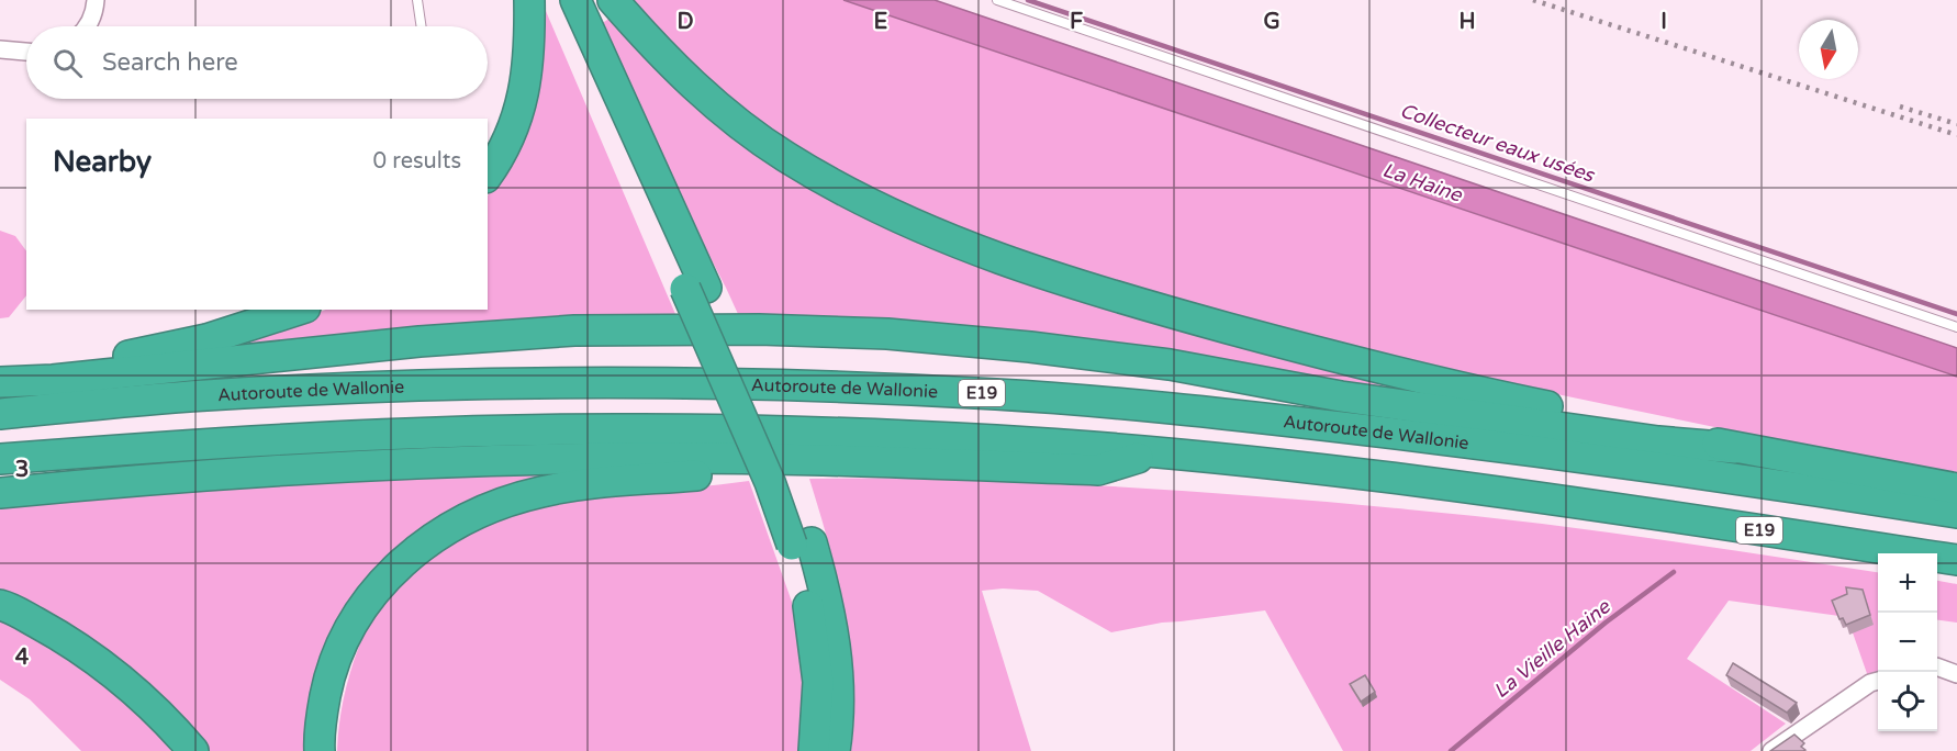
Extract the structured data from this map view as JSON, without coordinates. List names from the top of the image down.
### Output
{
  "streets": {
    "highway": ["Autoroute de Wallonie", "E19"]
  },
  "water": ["Collecteur eaux usées", "La Haine", "La Vieille Haine"],
  "north": "bottom",
  "page": {
    "search": "Search here",
    "heading": ["Nearby", "0 results"],
    "map_buttons": ["+", "−"]
  },
  "grid": {
    "columns": [
      "D",
      "E",
      "F",
      "G",
      "H",
      "I"
    ],
    "rows": ["3", "4"]
  }
}
